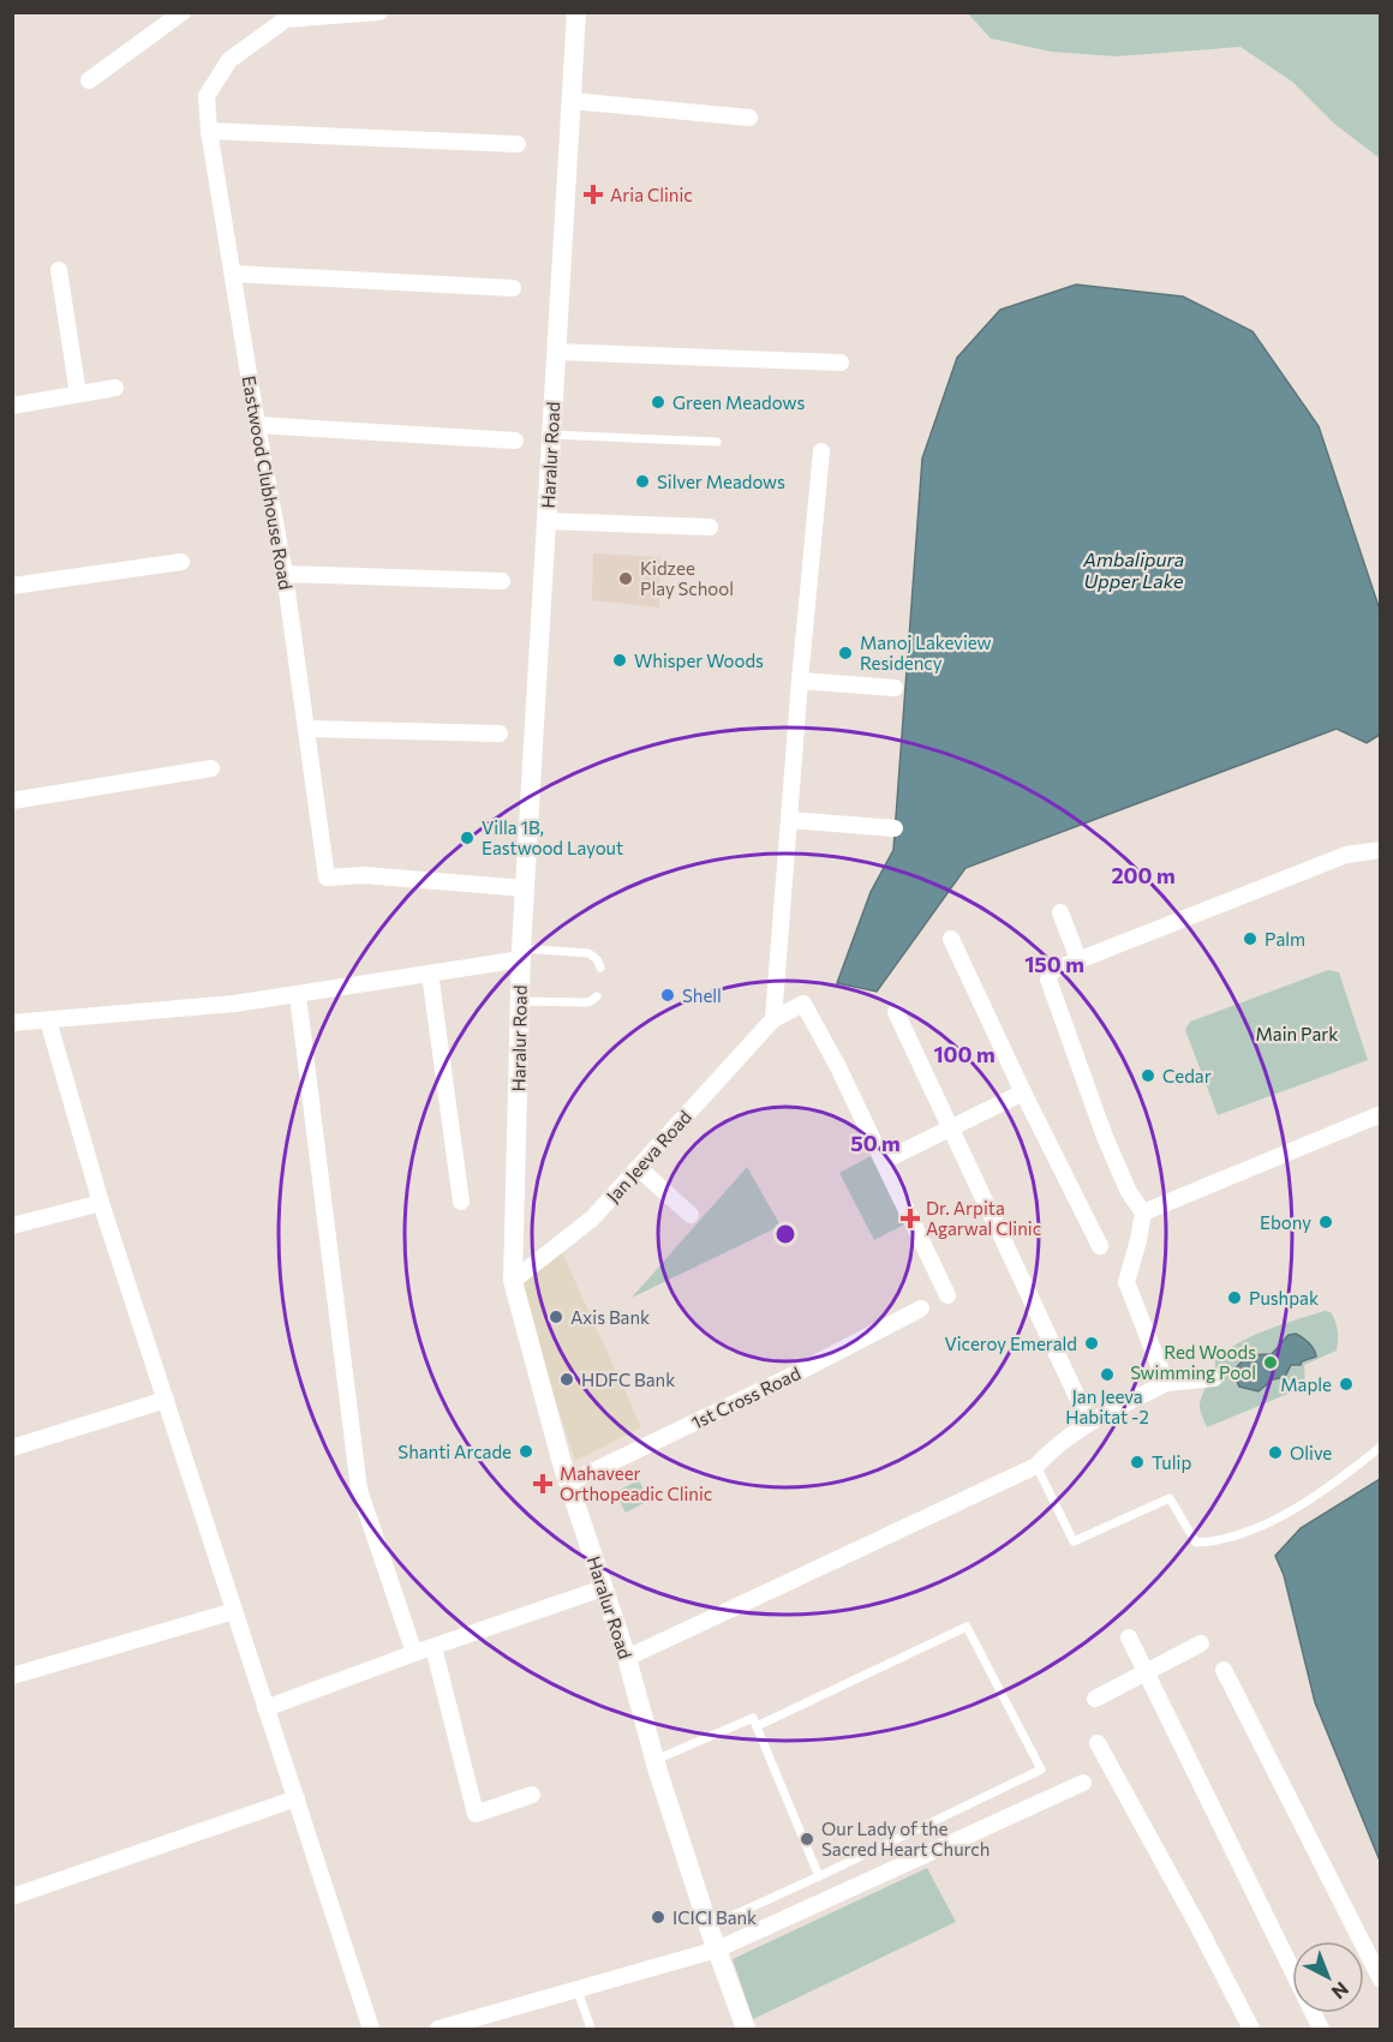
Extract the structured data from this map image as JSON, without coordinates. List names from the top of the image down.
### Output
{
  "streets": {
    "street": [
      "Haralur Road",
      "Eastwood Clubhouse Road",
      "Jan Jeeva Road",
      "1st Cross Road"
    ]
  },
  "crossings": [
    ["Haralur Road", "Eastwood Clubhouse Road"],
    ["Haralur Road", "Jan Jeeva Road"],
    ["Haralur Road", "1st Cross Road"]
  ],
  "water": ["Ambalipura Upper Lake"],
  "parks": ["Main Park"],
  "places": {
    "health": ["Aria Clinic", "Dr. Arpita Agarwal Clinic", "Mahaveer Orthopeadic Clinic"],
    "other": [
      "Green Meadows",
      "Silver Meadows",
      "Kidzee Play School",
      "Manoj Lakeview Residency",
      "Whisper Woods",
      "Villa 1B, Eastwood Layout",
      "Palm",
      "Shell",
      "Cedar",
      "Ebony",
      "Pushpak",
      "Axis Bank",
      "Viceroy Emerald",
      "Red Woods Swimming Pool",
      "Jan Jeeva Habitat -2",
      "HDFC Bank",
      "Maple",
      "Shanti Arcade",
      "Olive",
      "Tulip",
      "Our Lady of the Sacred Heart Church",
      "ICICI Bank"
    ]
  },
  "north": "bottom right",
  "rings": [
    "200 m",
    "150 m",
    "100 m",
    "50 m"
  ]
}
